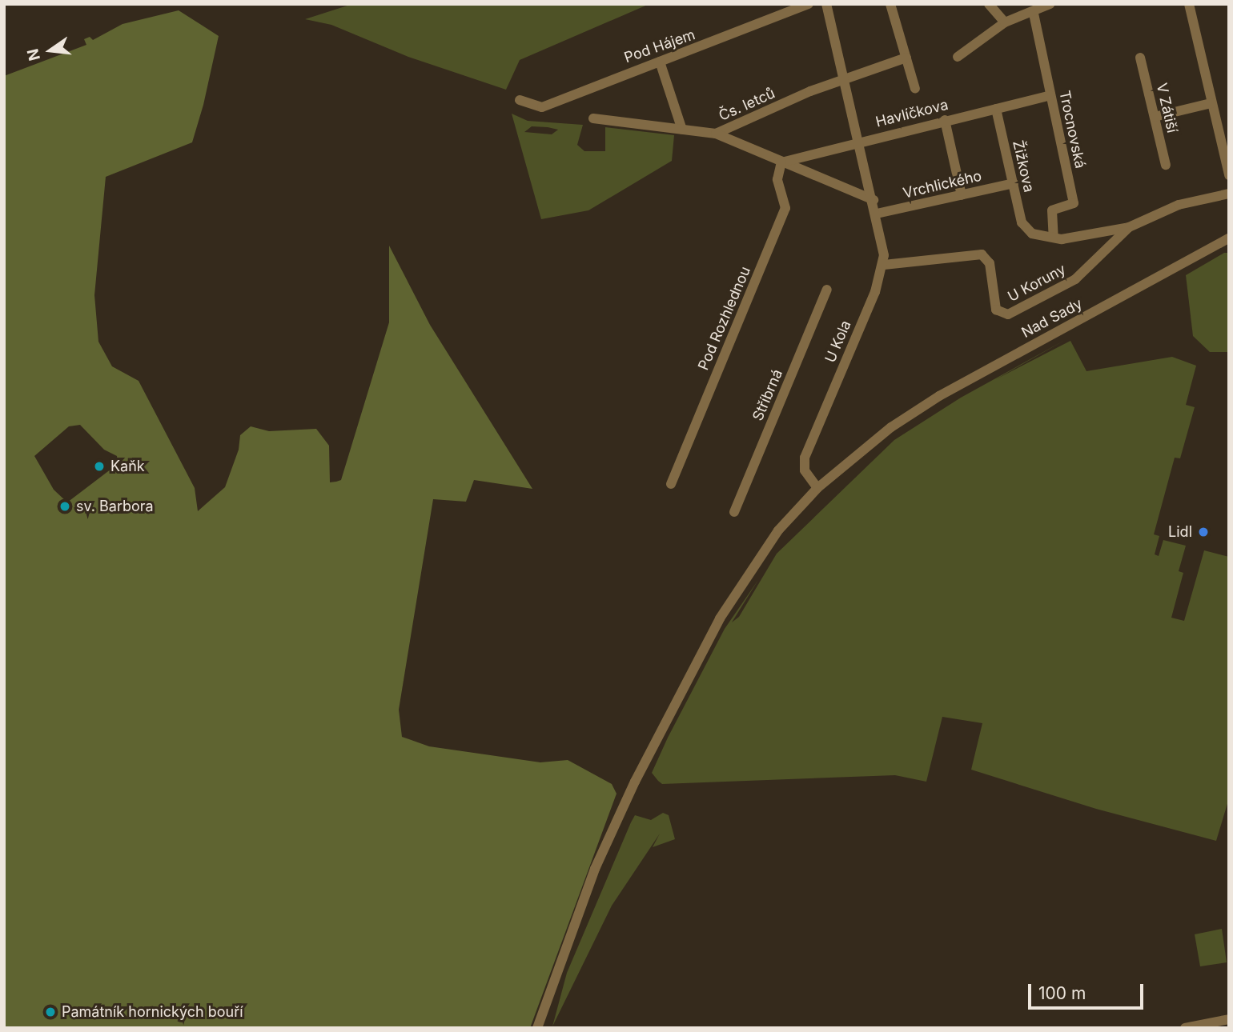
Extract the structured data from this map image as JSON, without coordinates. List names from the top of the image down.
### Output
{
  "streets": {
    "street": [
      "Pod Hájem",
      "Čs. letců",
      "V Zátiší",
      "Havlíčkova",
      "Trocnovská",
      "Žižkova",
      "Vrchlického",
      "U Koruny",
      "Pod Rozhlednou",
      "Nad Sady",
      "U Kola",
      "Stříbrná"
    ]
  },
  "crossings": [
    ["Havlíčkova", "Trocnovská"],
    ["Havlíčkova", "Žižkova"],
    ["Havlíčkova", "Pod Rozhlednou"],
    ["Trocnovská", "U Koruny"],
    ["Žižkova", "Vrchlického"],
    ["Žižkova", "U Koruny"],
    ["U Koruny", "U Kola"],
    ["Nad Sady", "U Kola"]
  ],
  "places": [
    "Kaňk",
    "sv. Barbora",
    "Lidl",
    "Památník hornických bouří"
  ],
  "scale_bar": "100 m",
  "north": "left"
}
